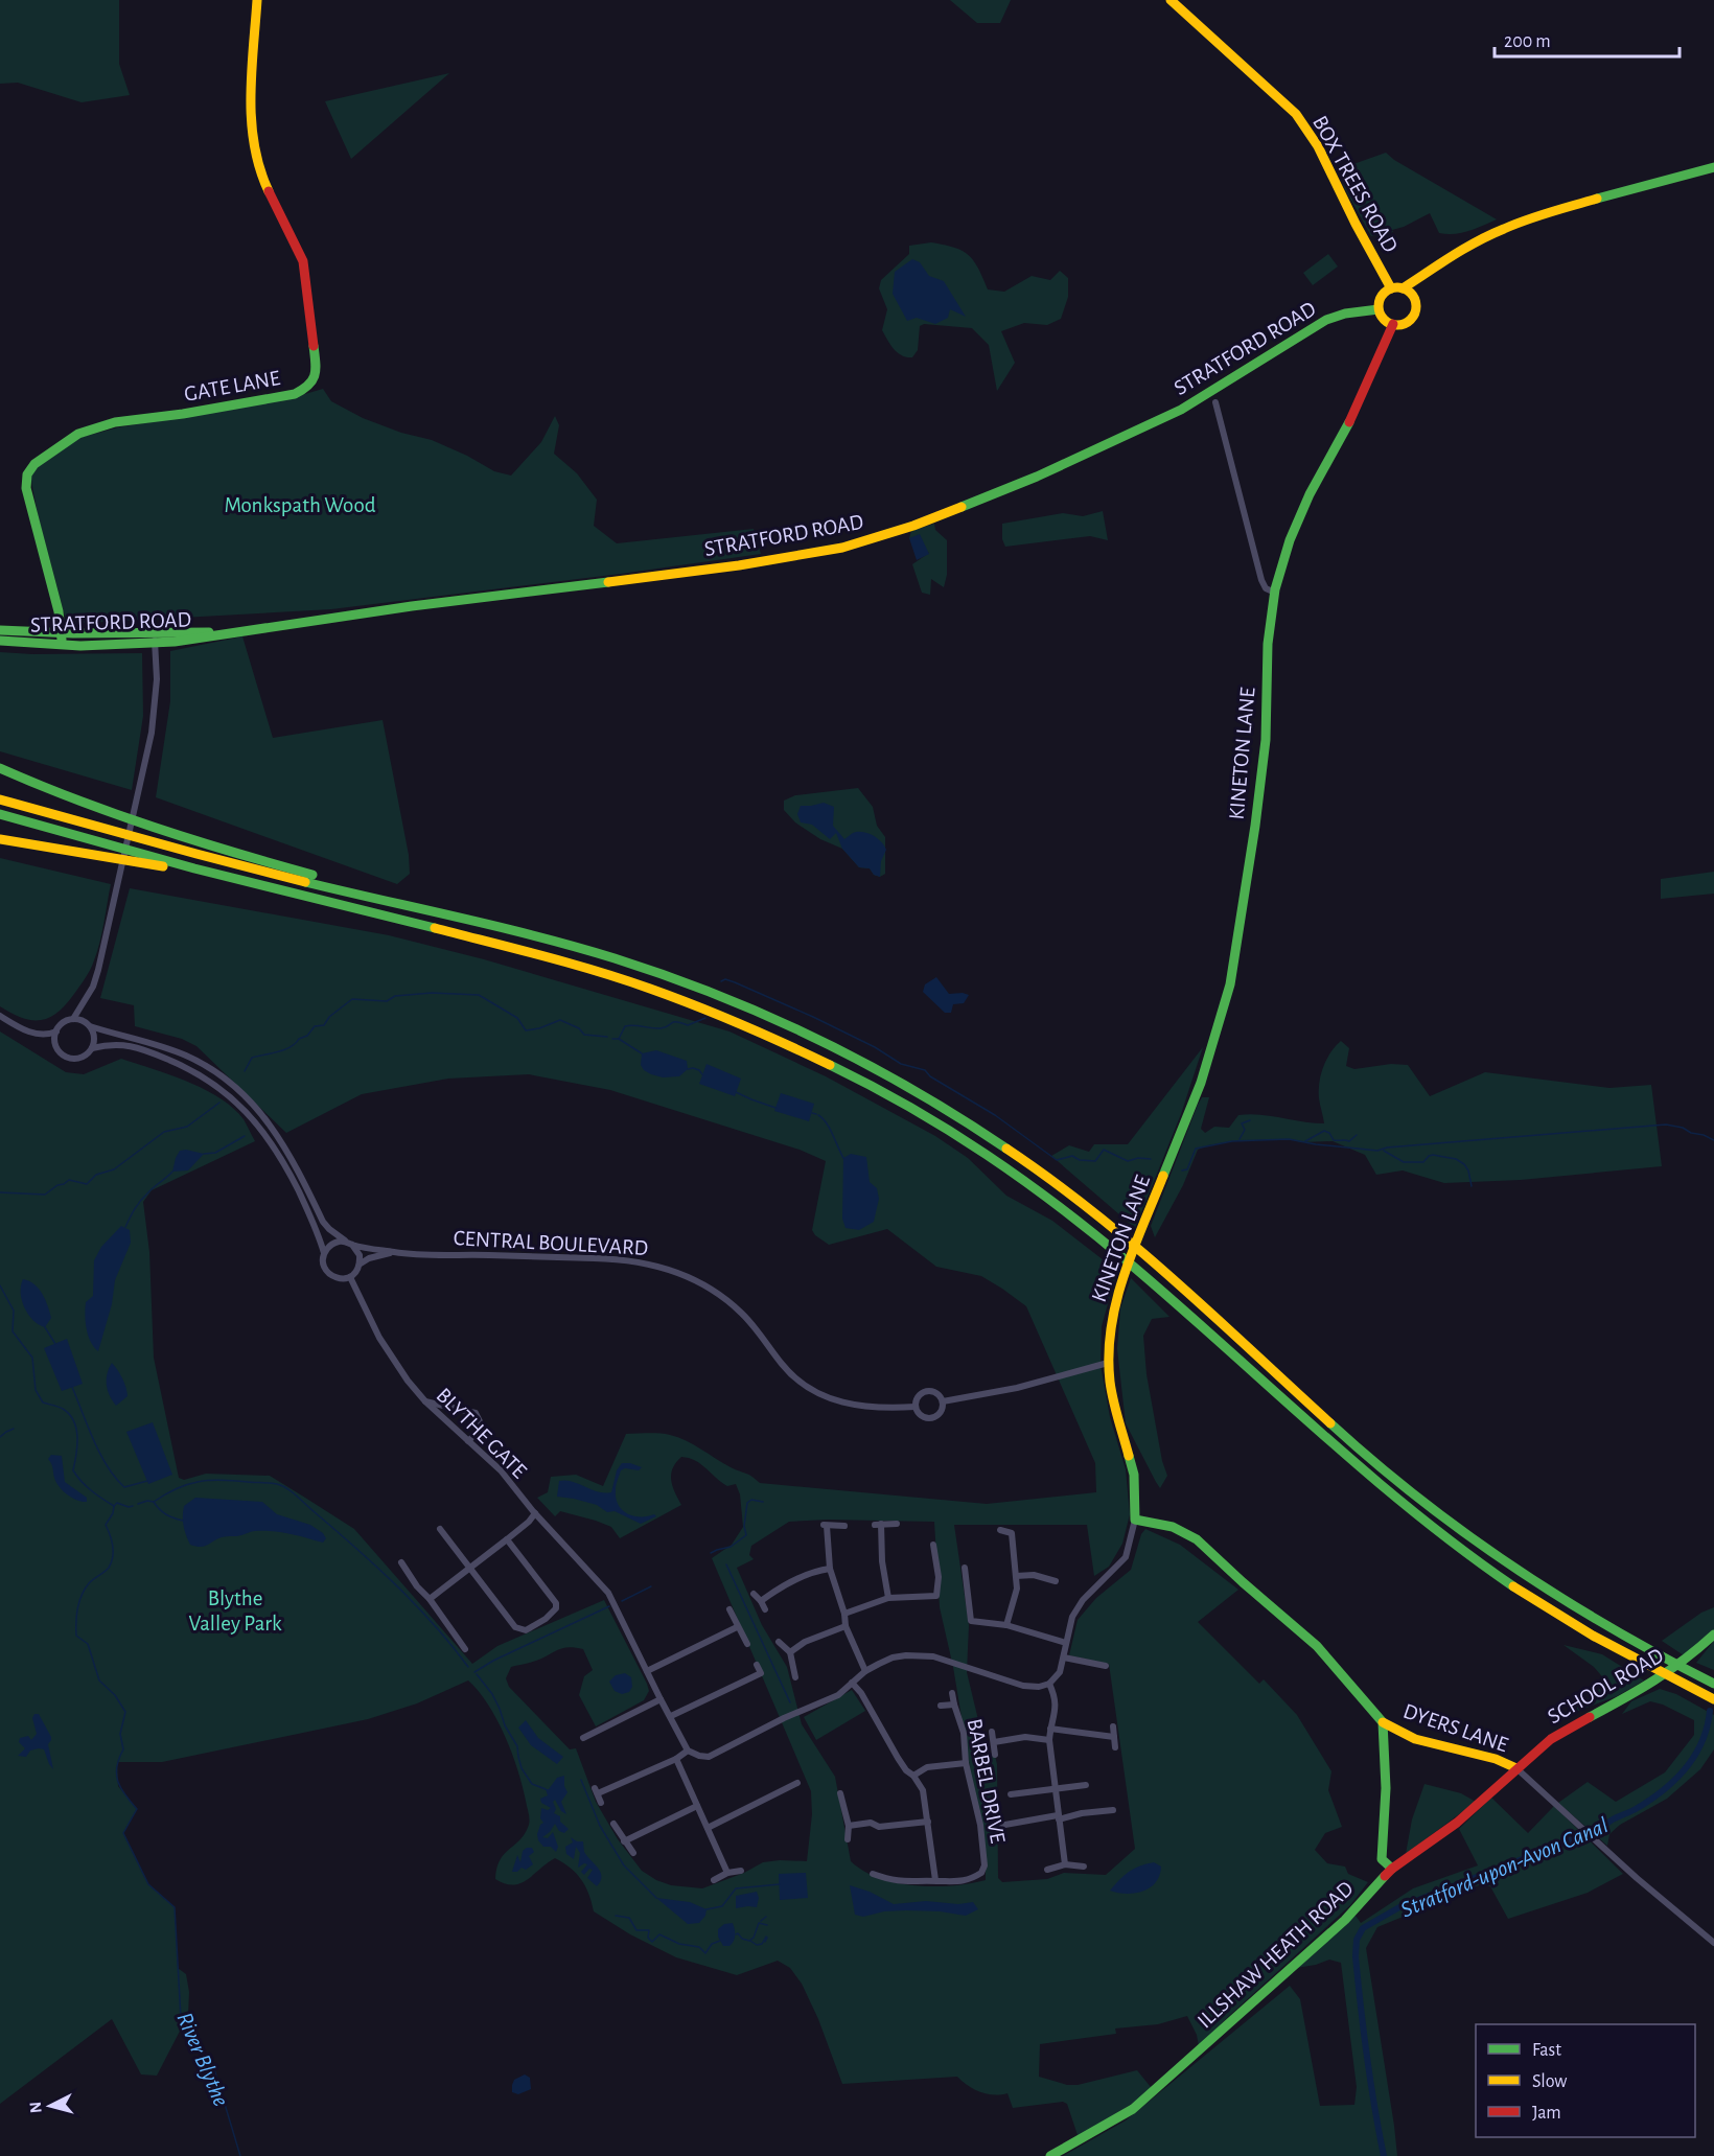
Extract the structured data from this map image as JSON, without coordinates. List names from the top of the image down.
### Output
{
  "streets": {
    "main road": [
      "BOX TREES ROAD",
      "STRATFORD ROAD",
      "GATE LANE",
      "KINETON LANE",
      "SCHOOL ROAD",
      "DYERS LANE",
      "ILLSHAW HEATH ROAD"
    ],
    "street": ["CENTRAL BOULEVARD", "BLYTHE GATE", "BARBEL DRIVE"]
  },
  "crossings": [
    ["BOX TREES ROAD", "STRATFORD ROAD"],
    ["BOX TREES ROAD", "KINETON LANE"],
    ["STRATFORD ROAD", "GATE LANE"],
    ["STRATFORD ROAD", "KINETON LANE"],
    ["SCHOOL ROAD", "DYERS LANE"],
    ["SCHOOL ROAD", "ILLSHAW HEATH ROAD"],
    ["DYERS LANE", "ILLSHAW HEATH ROAD"]
  ],
  "water": ["Stratford-upon-Avon Canal", "River Blythe"],
  "parks": ["Monkspath Wood", "Blythe Valley Park"],
  "legend": ["Fast", "Slow", "Jam"],
  "scale_bar": "200 m",
  "north": "left"
}
